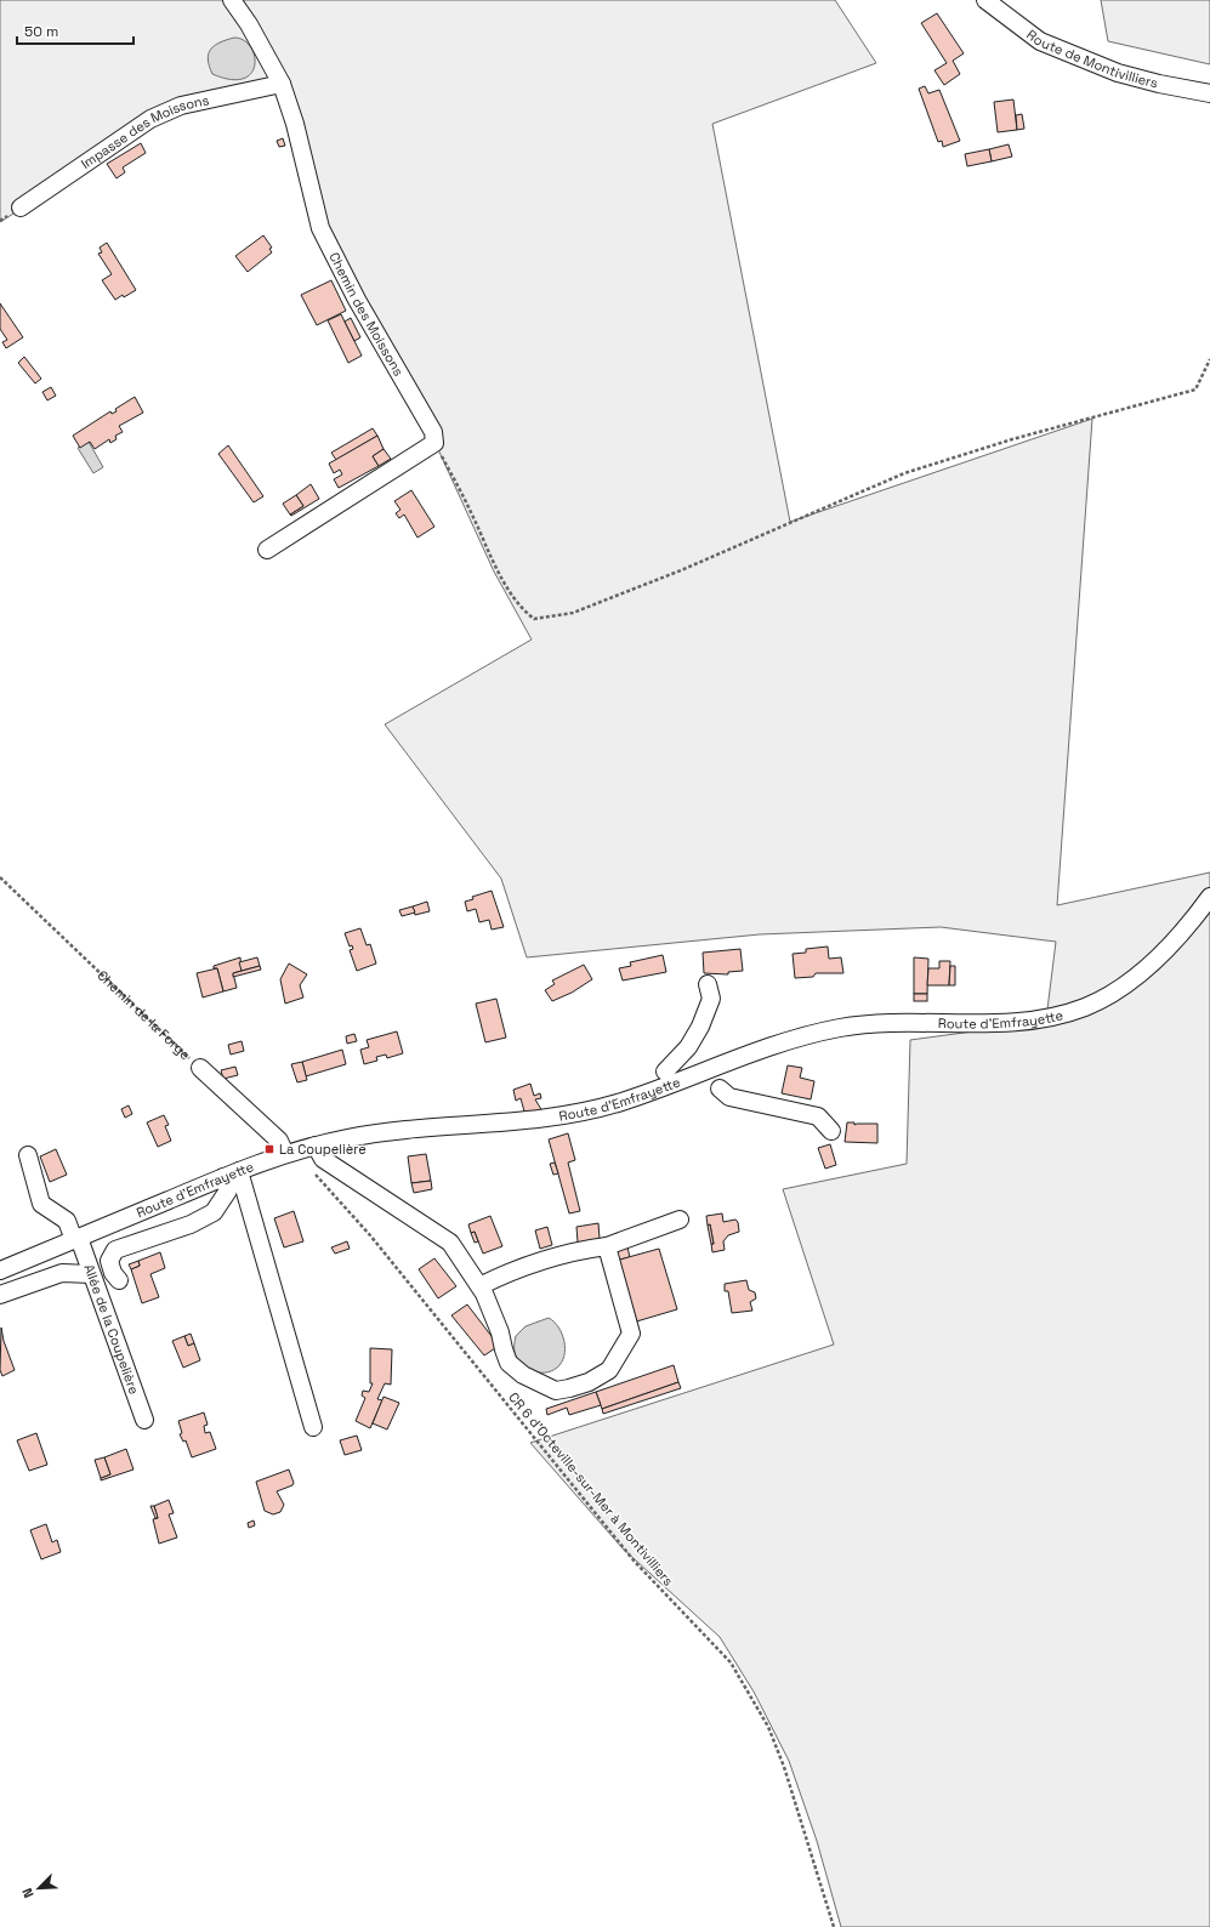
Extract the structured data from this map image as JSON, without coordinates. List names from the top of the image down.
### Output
{
  "streets": {
    "street": [
      "Route de Montivilliers",
      "Impasse des Moissons",
      "Chemin des Moissons",
      "Chemin de la Forge",
      "Route d'Emfrayette",
      "Allée de la Coupelière"
    ],
    "path": ["CR 6 d'Octeville-sur-Mer à Montivilliers"]
  },
  "crossings": [
    ["Impasse des Moissons", "Chemin des Moissons"],
    ["Chemin de la Forge", "Route d'Emfrayette"],
    ["Route d'Emfrayette", "Allée de la Coupelière"]
  ],
  "places": {
    "transit": ["La Coupelière"]
  },
  "scale_bar": "50 m",
  "north": "bottom left"
}
